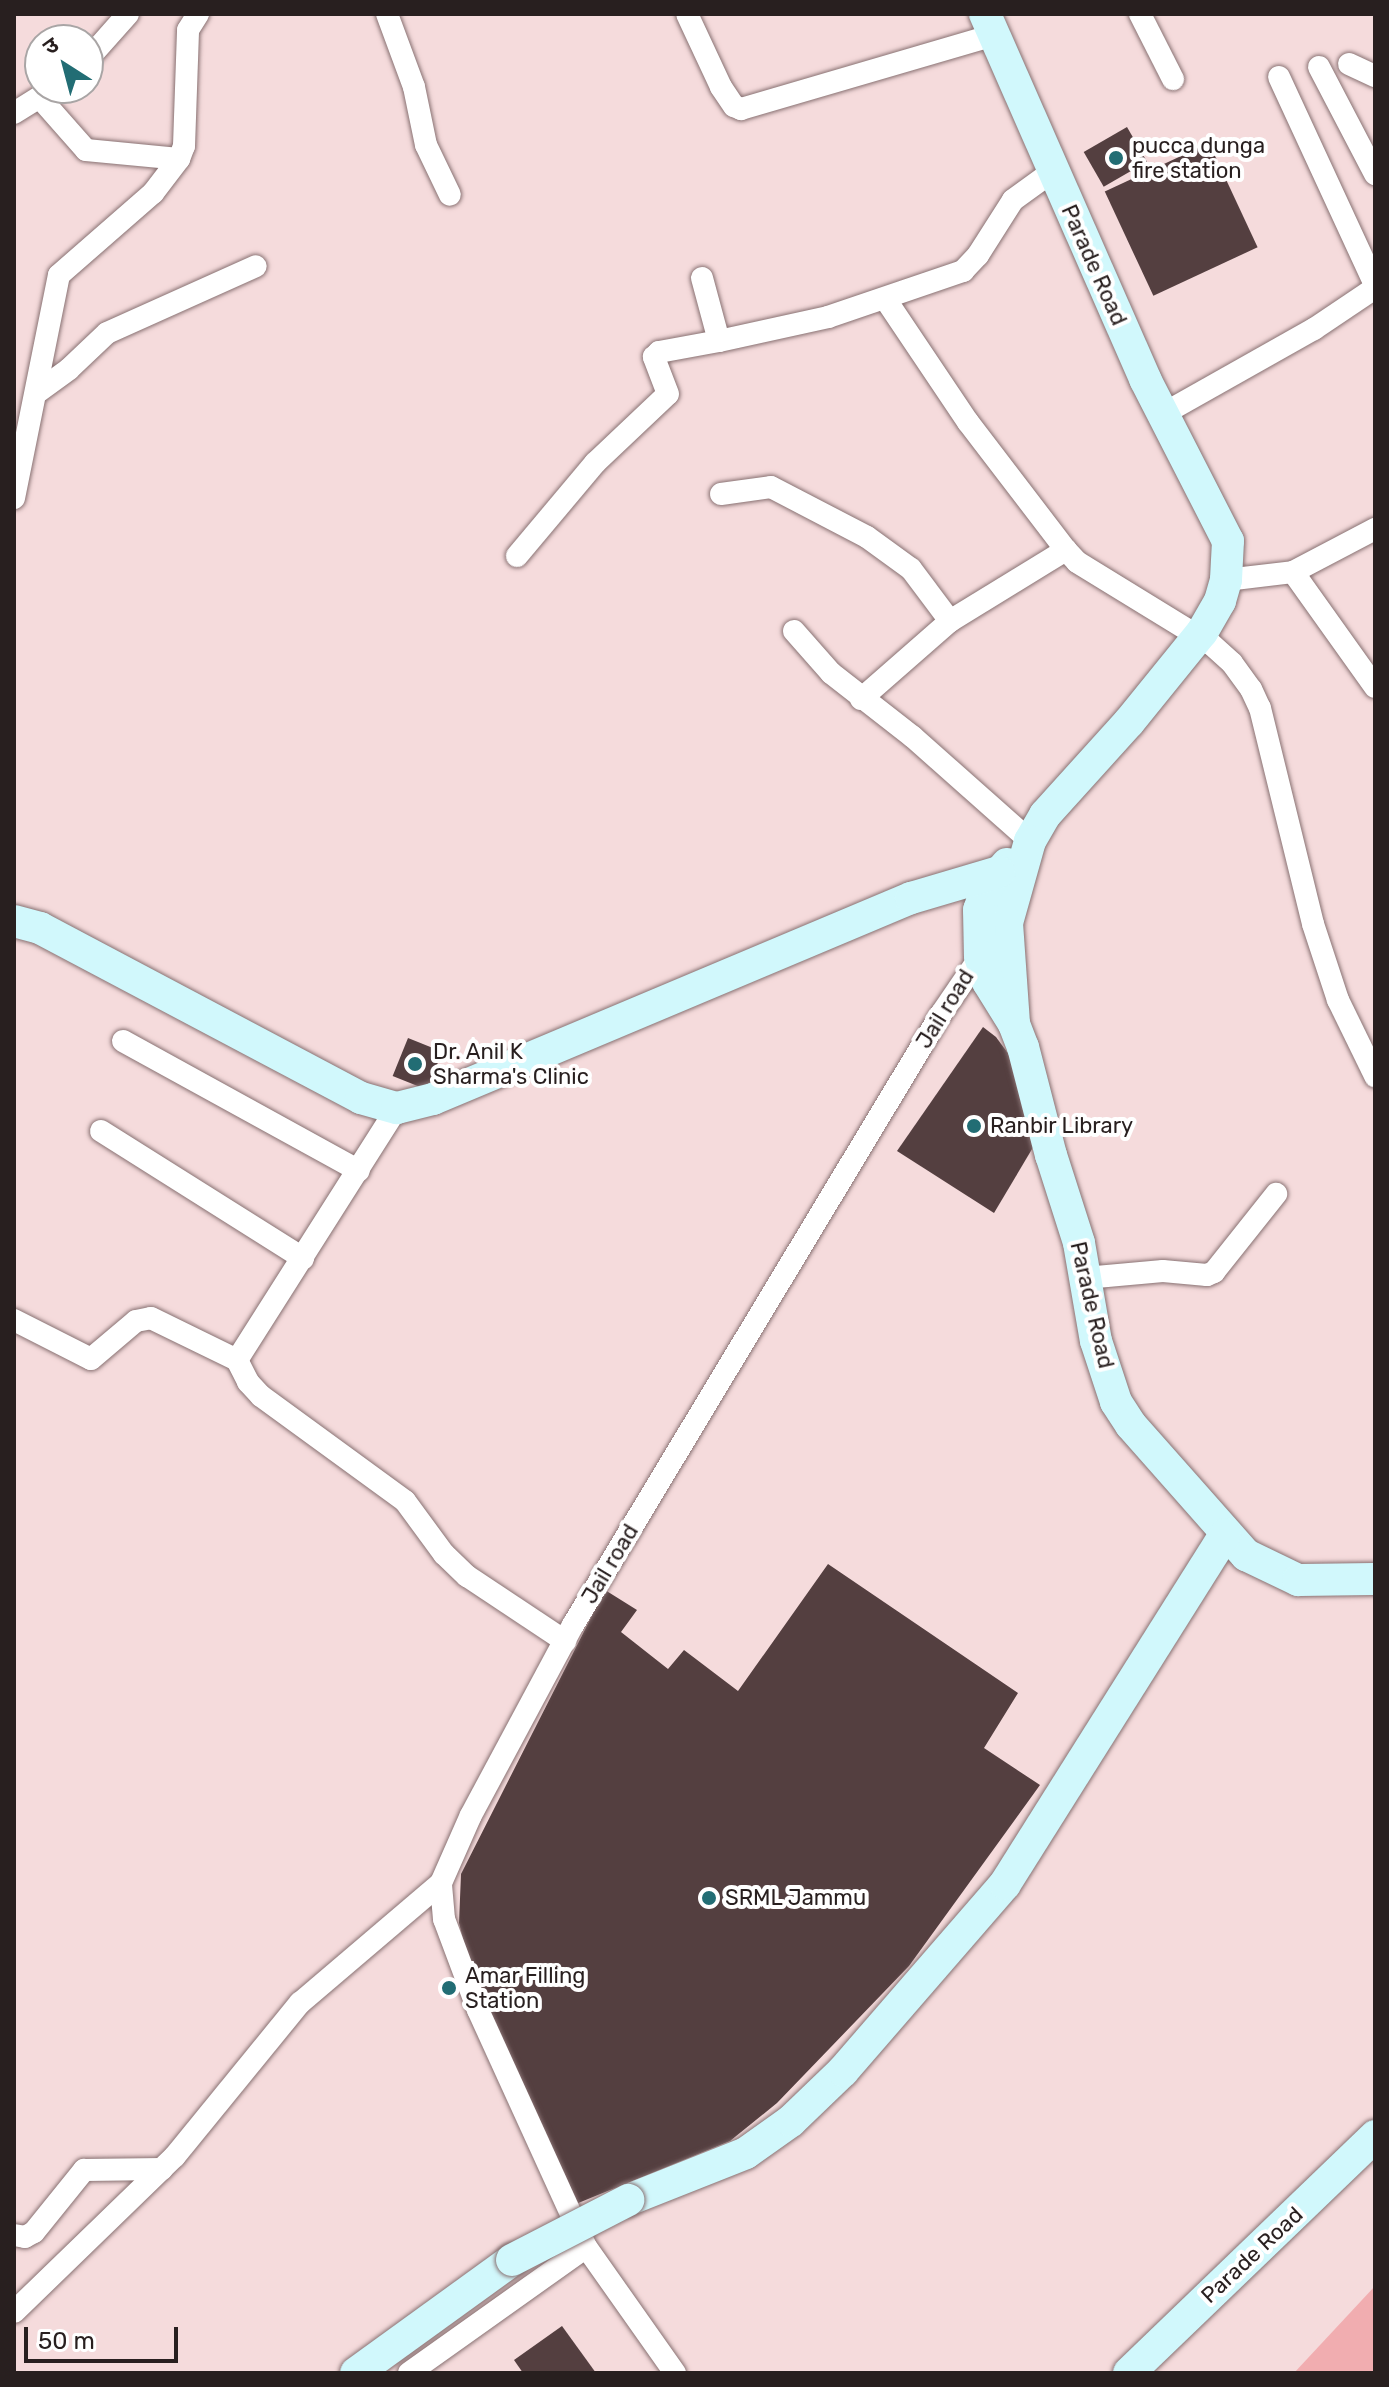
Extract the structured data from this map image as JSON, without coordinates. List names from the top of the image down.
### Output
{
  "streets": {
    "main road": ["Parade Road"],
    "street": ["Jail road"]
  },
  "crossings": [
    ["Parade Road", "Jail road"]
  ],
  "places": [
    "pucca dunga fire station",
    "Dr. Anil K Sharma's Clinic",
    "Ranbir Library",
    "SRML Jammu",
    "Amar Filling Station"
  ],
  "scale_bar": "50 m",
  "north": "top left"
}
